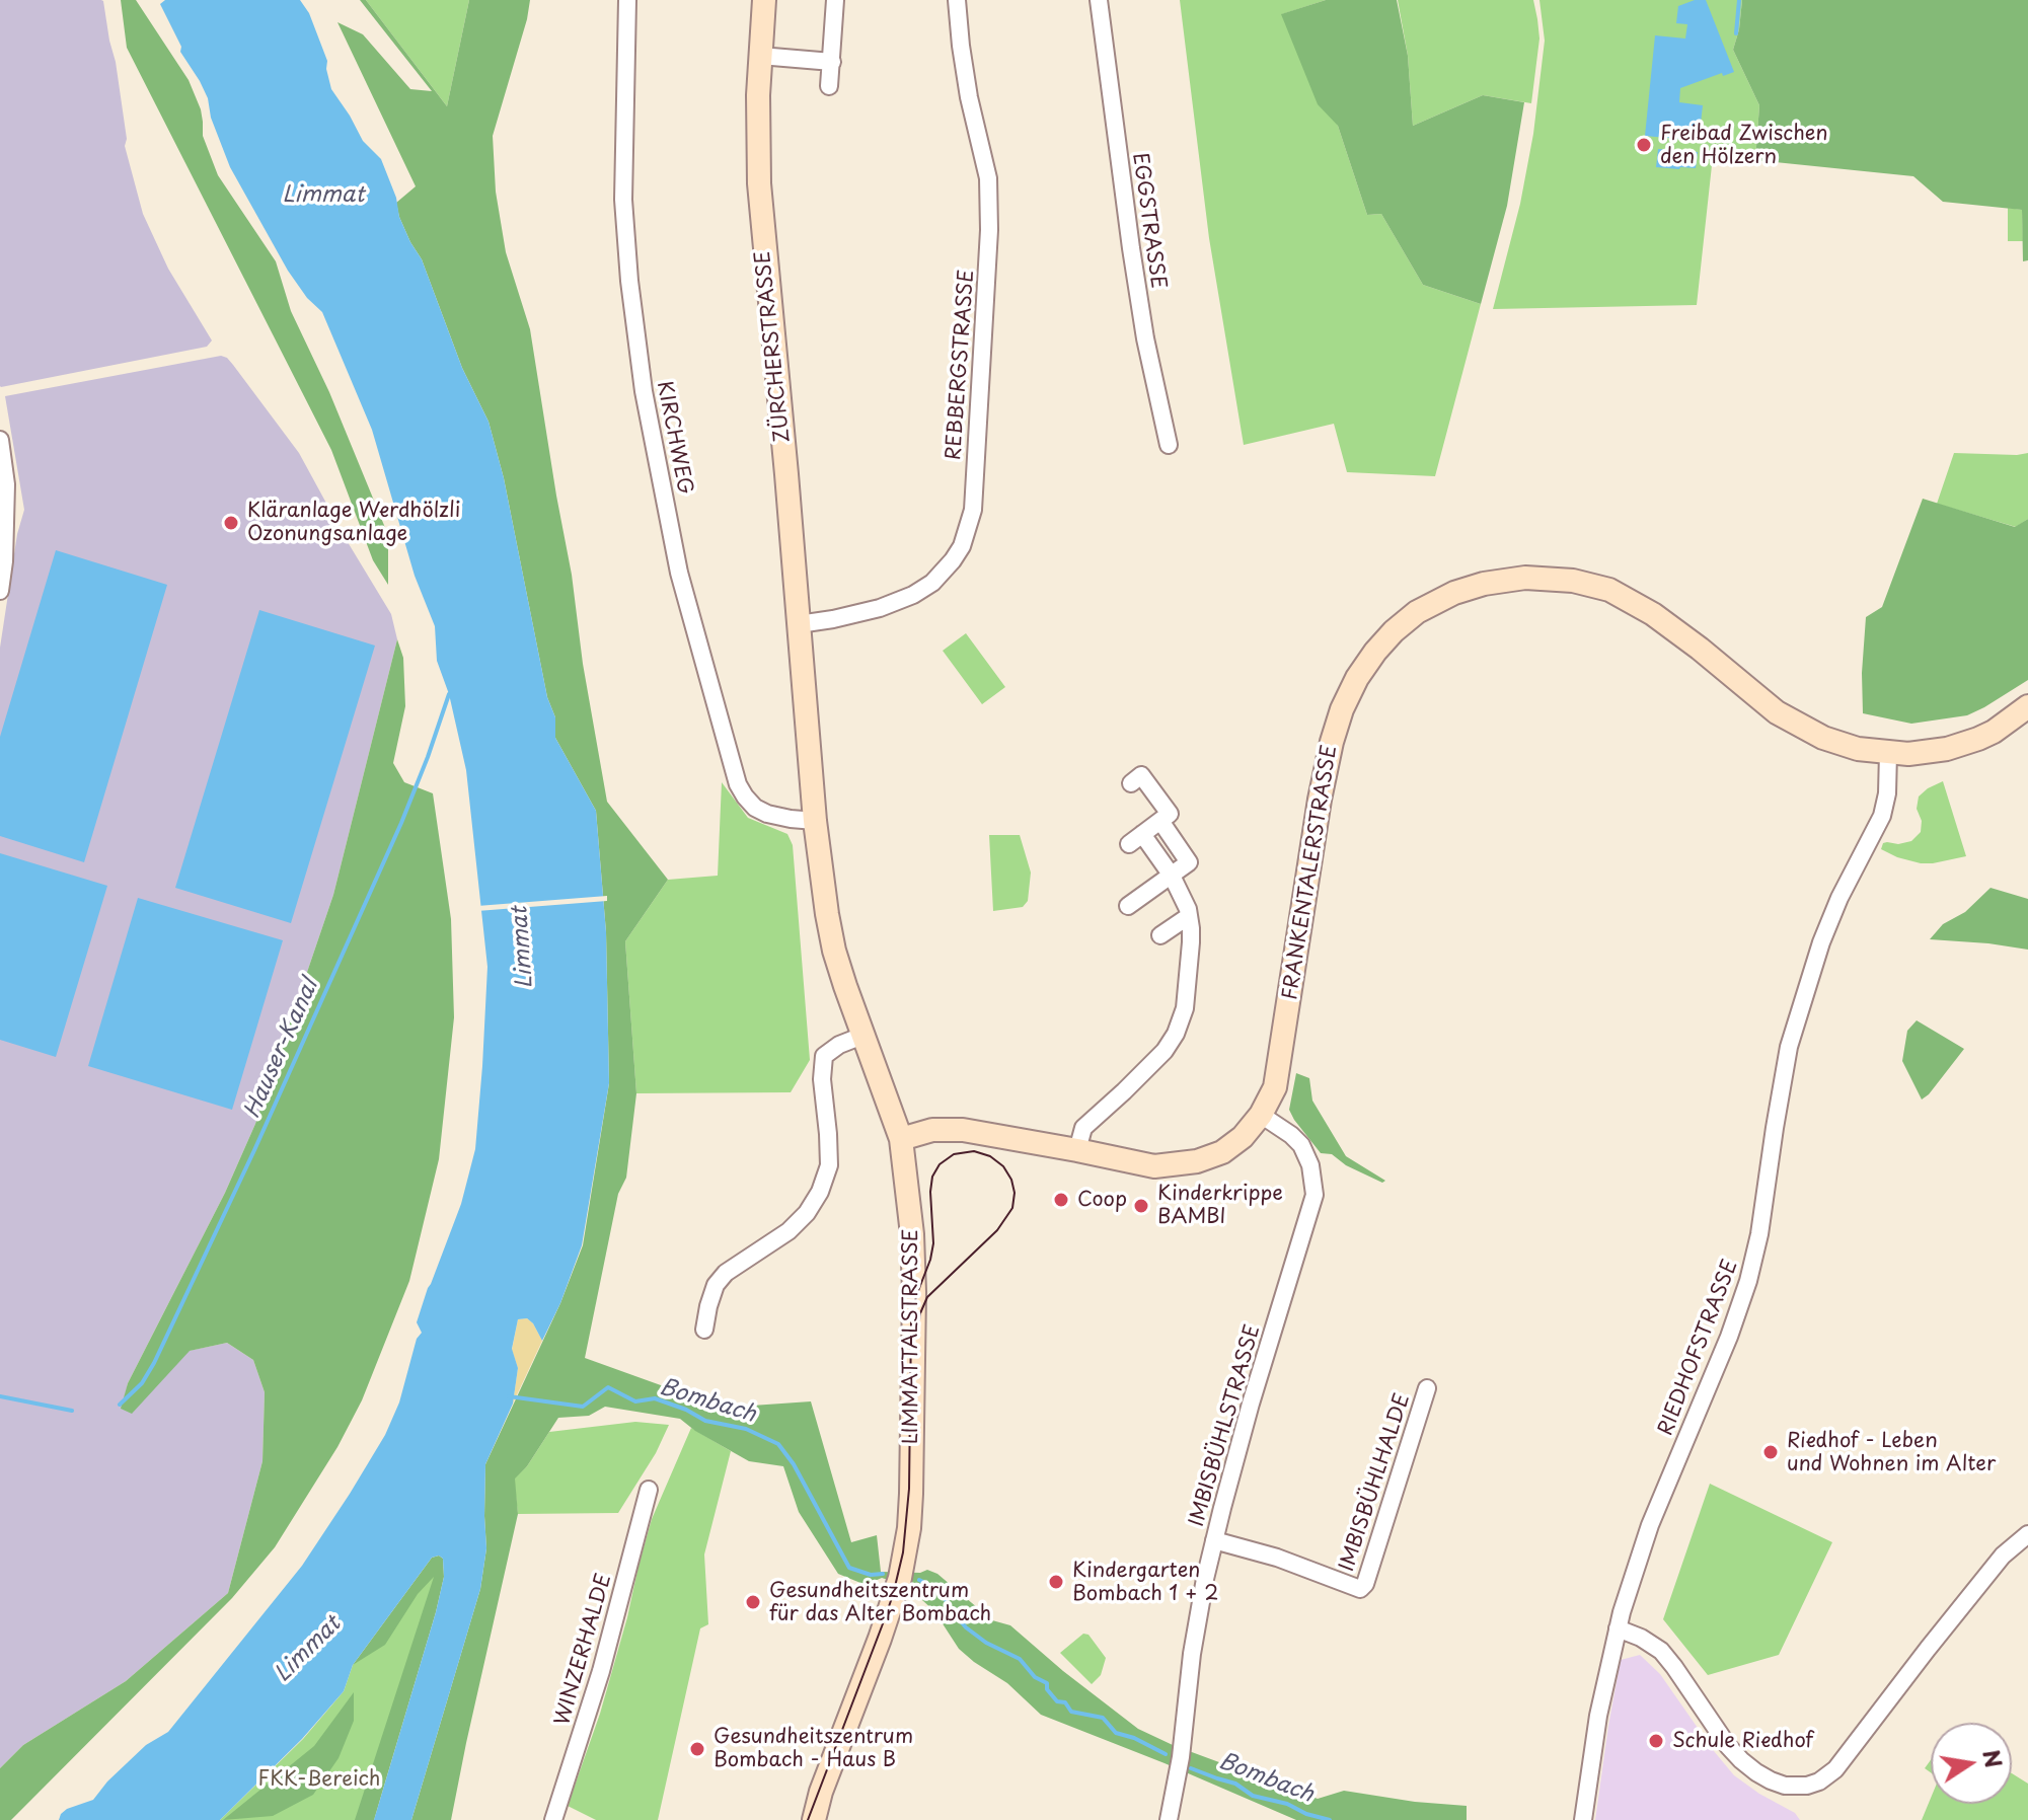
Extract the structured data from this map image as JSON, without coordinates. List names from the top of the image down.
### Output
{
  "streets": {
    "main road": ["ZÜRCHERSTRASSE", "FRANKENTALERSTRASSE", "LIMMATTALSTRASSE"],
    "street": [
      "EGGSTRASSE",
      "REBBERGSTRASSE",
      "KIRCHWEG",
      "RIEDHOFSTRASSE",
      "IMBISBÜHLSTRASSE",
      "IMBISBÜHLHALDE",
      "WINZERHALDE"
    ]
  },
  "crossings": [
    ["ZÜRCHERSTRASSE", "REBBERGSTRASSE"],
    ["ZÜRCHERSTRASSE", "LIMMATTALSTRASSE"],
    ["REBBERGSTRASSE", "LIMMATTALSTRASSE"],
    ["KIRCHWEG", "LIMMATTALSTRASSE"],
    ["FRANKENTALERSTRASSE", "LIMMATTALSTRASSE"],
    ["FRANKENTALERSTRASSE", "RIEDHOFSTRASSE"],
    ["FRANKENTALERSTRASSE", "IMBISBÜHLSTRASSE"],
    ["IMBISBÜHLSTRASSE", "IMBISBÜHLHALDE"]
  ],
  "water": ["Limmat", "Hauser-Kanal", "Bombach"],
  "parks": ["FKK-Bereich"],
  "places": [
    "Freibad Zwischen den Hölzern",
    "Kläranlage Werdhölzli Ozonungsanlage",
    "Coop",
    "Kinderkrippe BAMBI",
    "Riedhof - Leben und Wohnen im Alter",
    "Kindergarten Bombach 1 + 2",
    "Gesundheitszentrum für das Alter Bombach",
    "Schule Riedhof",
    "Gesundheitszentrum Bombach - Haus B"
  ],
  "north": "right"
}
